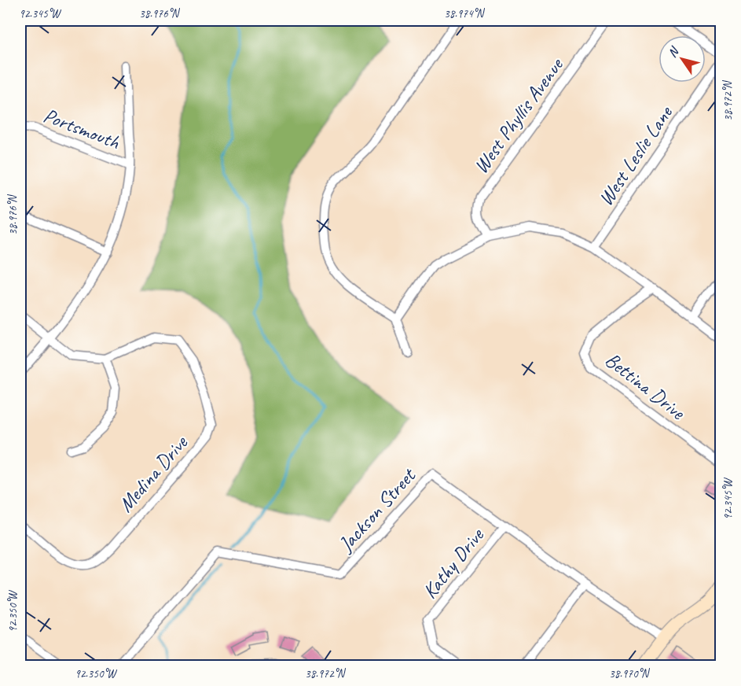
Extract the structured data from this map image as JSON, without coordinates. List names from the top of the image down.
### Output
{
  "streets": {
    "street": [
      "West Phyllis Avenue",
      "Portsmouth",
      "West Leslie Lane",
      "Bettina Drive",
      "Medina Drive",
      "Jackson Street",
      "Kathy Drive"
    ]
  },
  "crossings": [
    ["Jackson Street", "Kathy Drive"]
  ],
  "north": "top left",
  "coordinates": [
    "92.345°W",
    "38.976°N",
    "38.974°N",
    "38.972°N",
    "92.350°W",
    "38.970°N"
  ]
}
